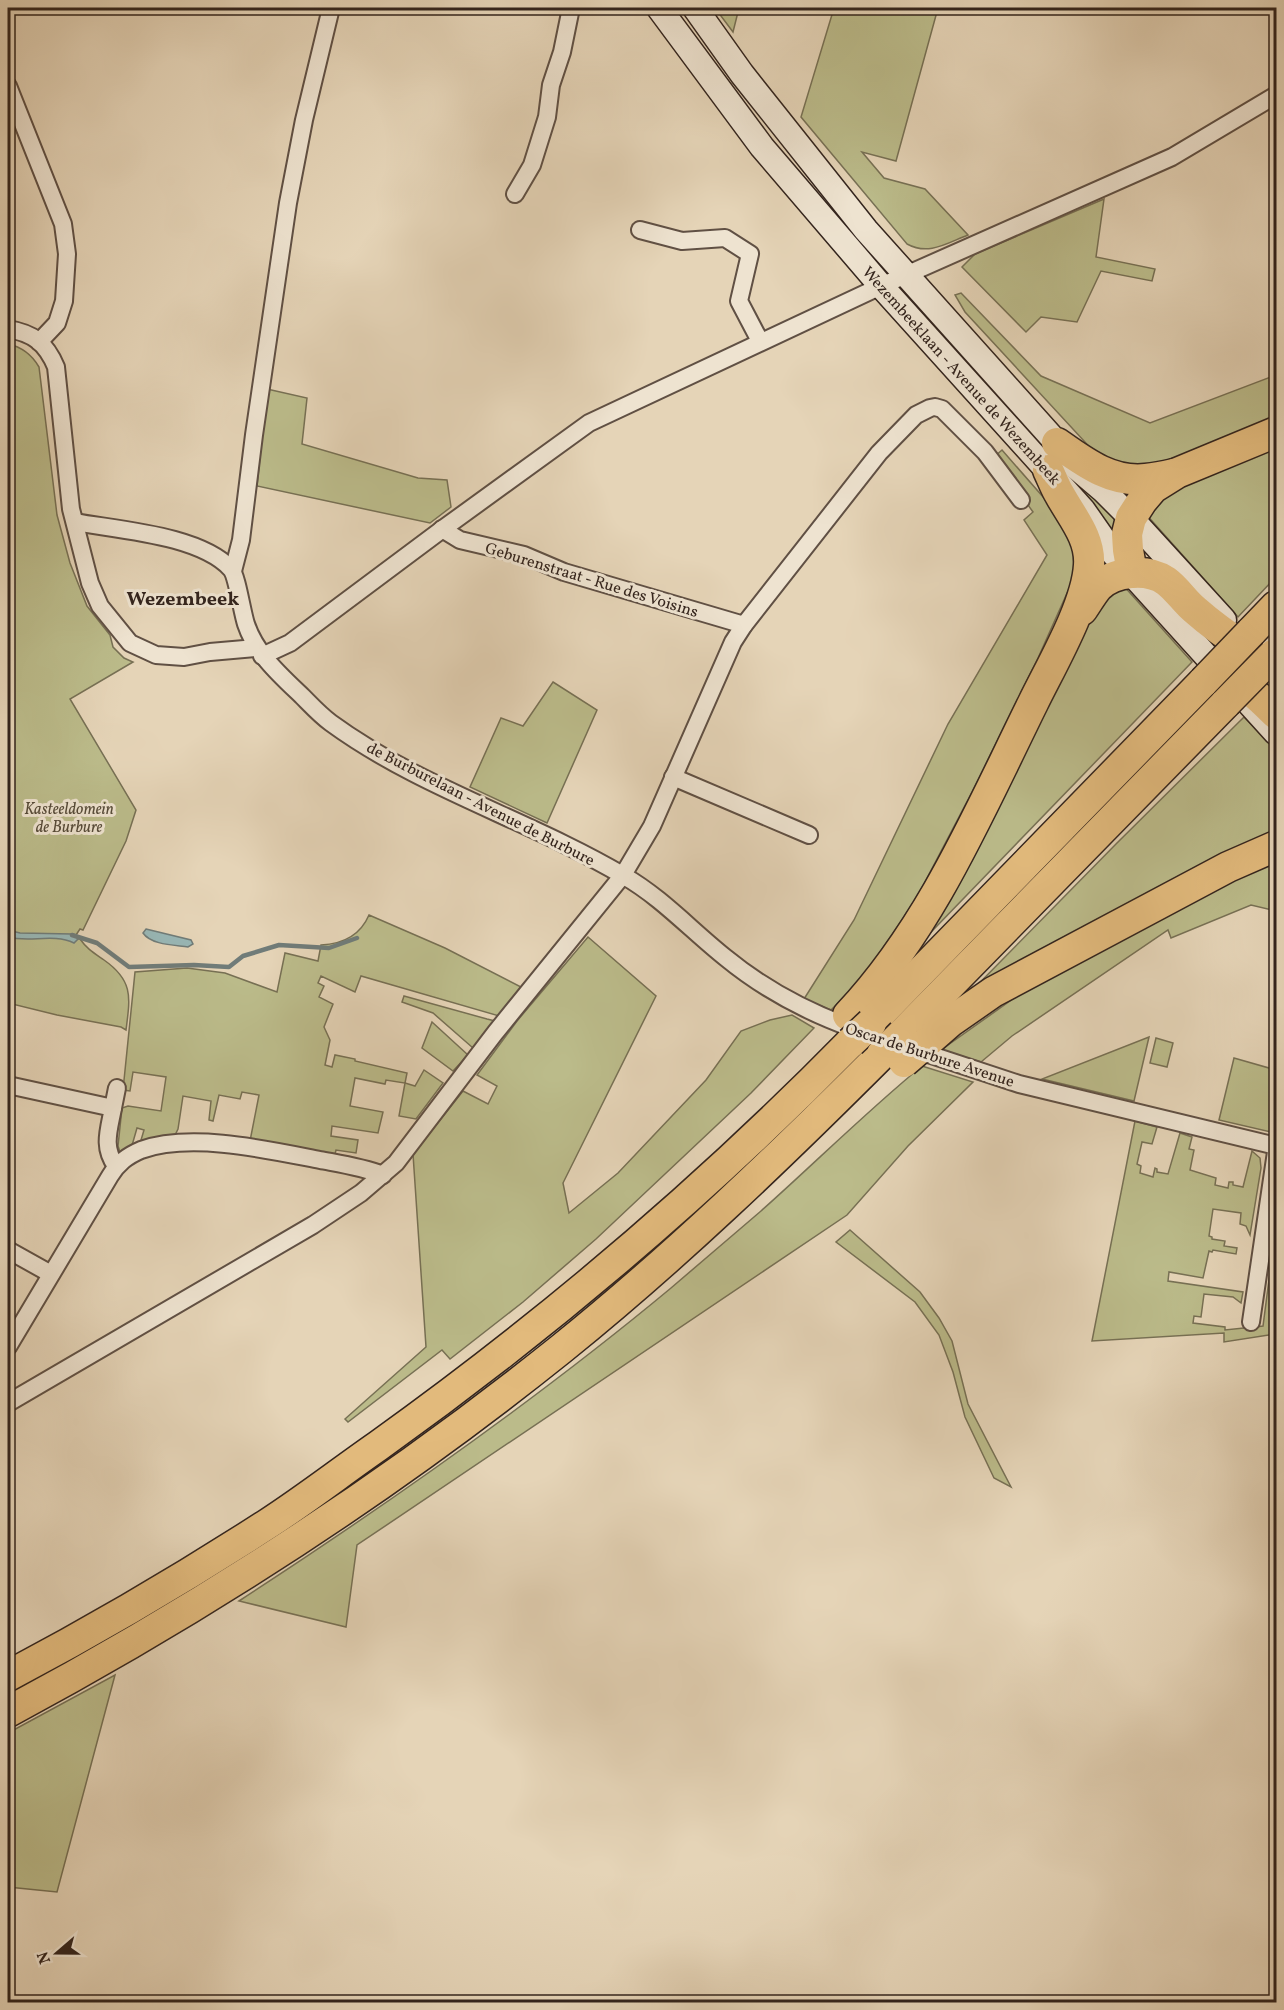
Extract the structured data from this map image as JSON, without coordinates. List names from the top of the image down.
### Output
{
  "streets": {
    "main road": ["Wezembeeklaan - Avenue de Wezembeek"],
    "street": ["Geburenstraat - Rue des Voisins", "de Burburelaan - Avenue de Burbure", "Oscar de Burbure Avenue"]
  },
  "crossings": [
    ["de Burburelaan - Avenue de Burbure", "Oscar de Burbure Avenue"]
  ],
  "districts": ["Wezembeek"],
  "parks": ["Kasteeldomein de Burbure"],
  "north": "left"
}
